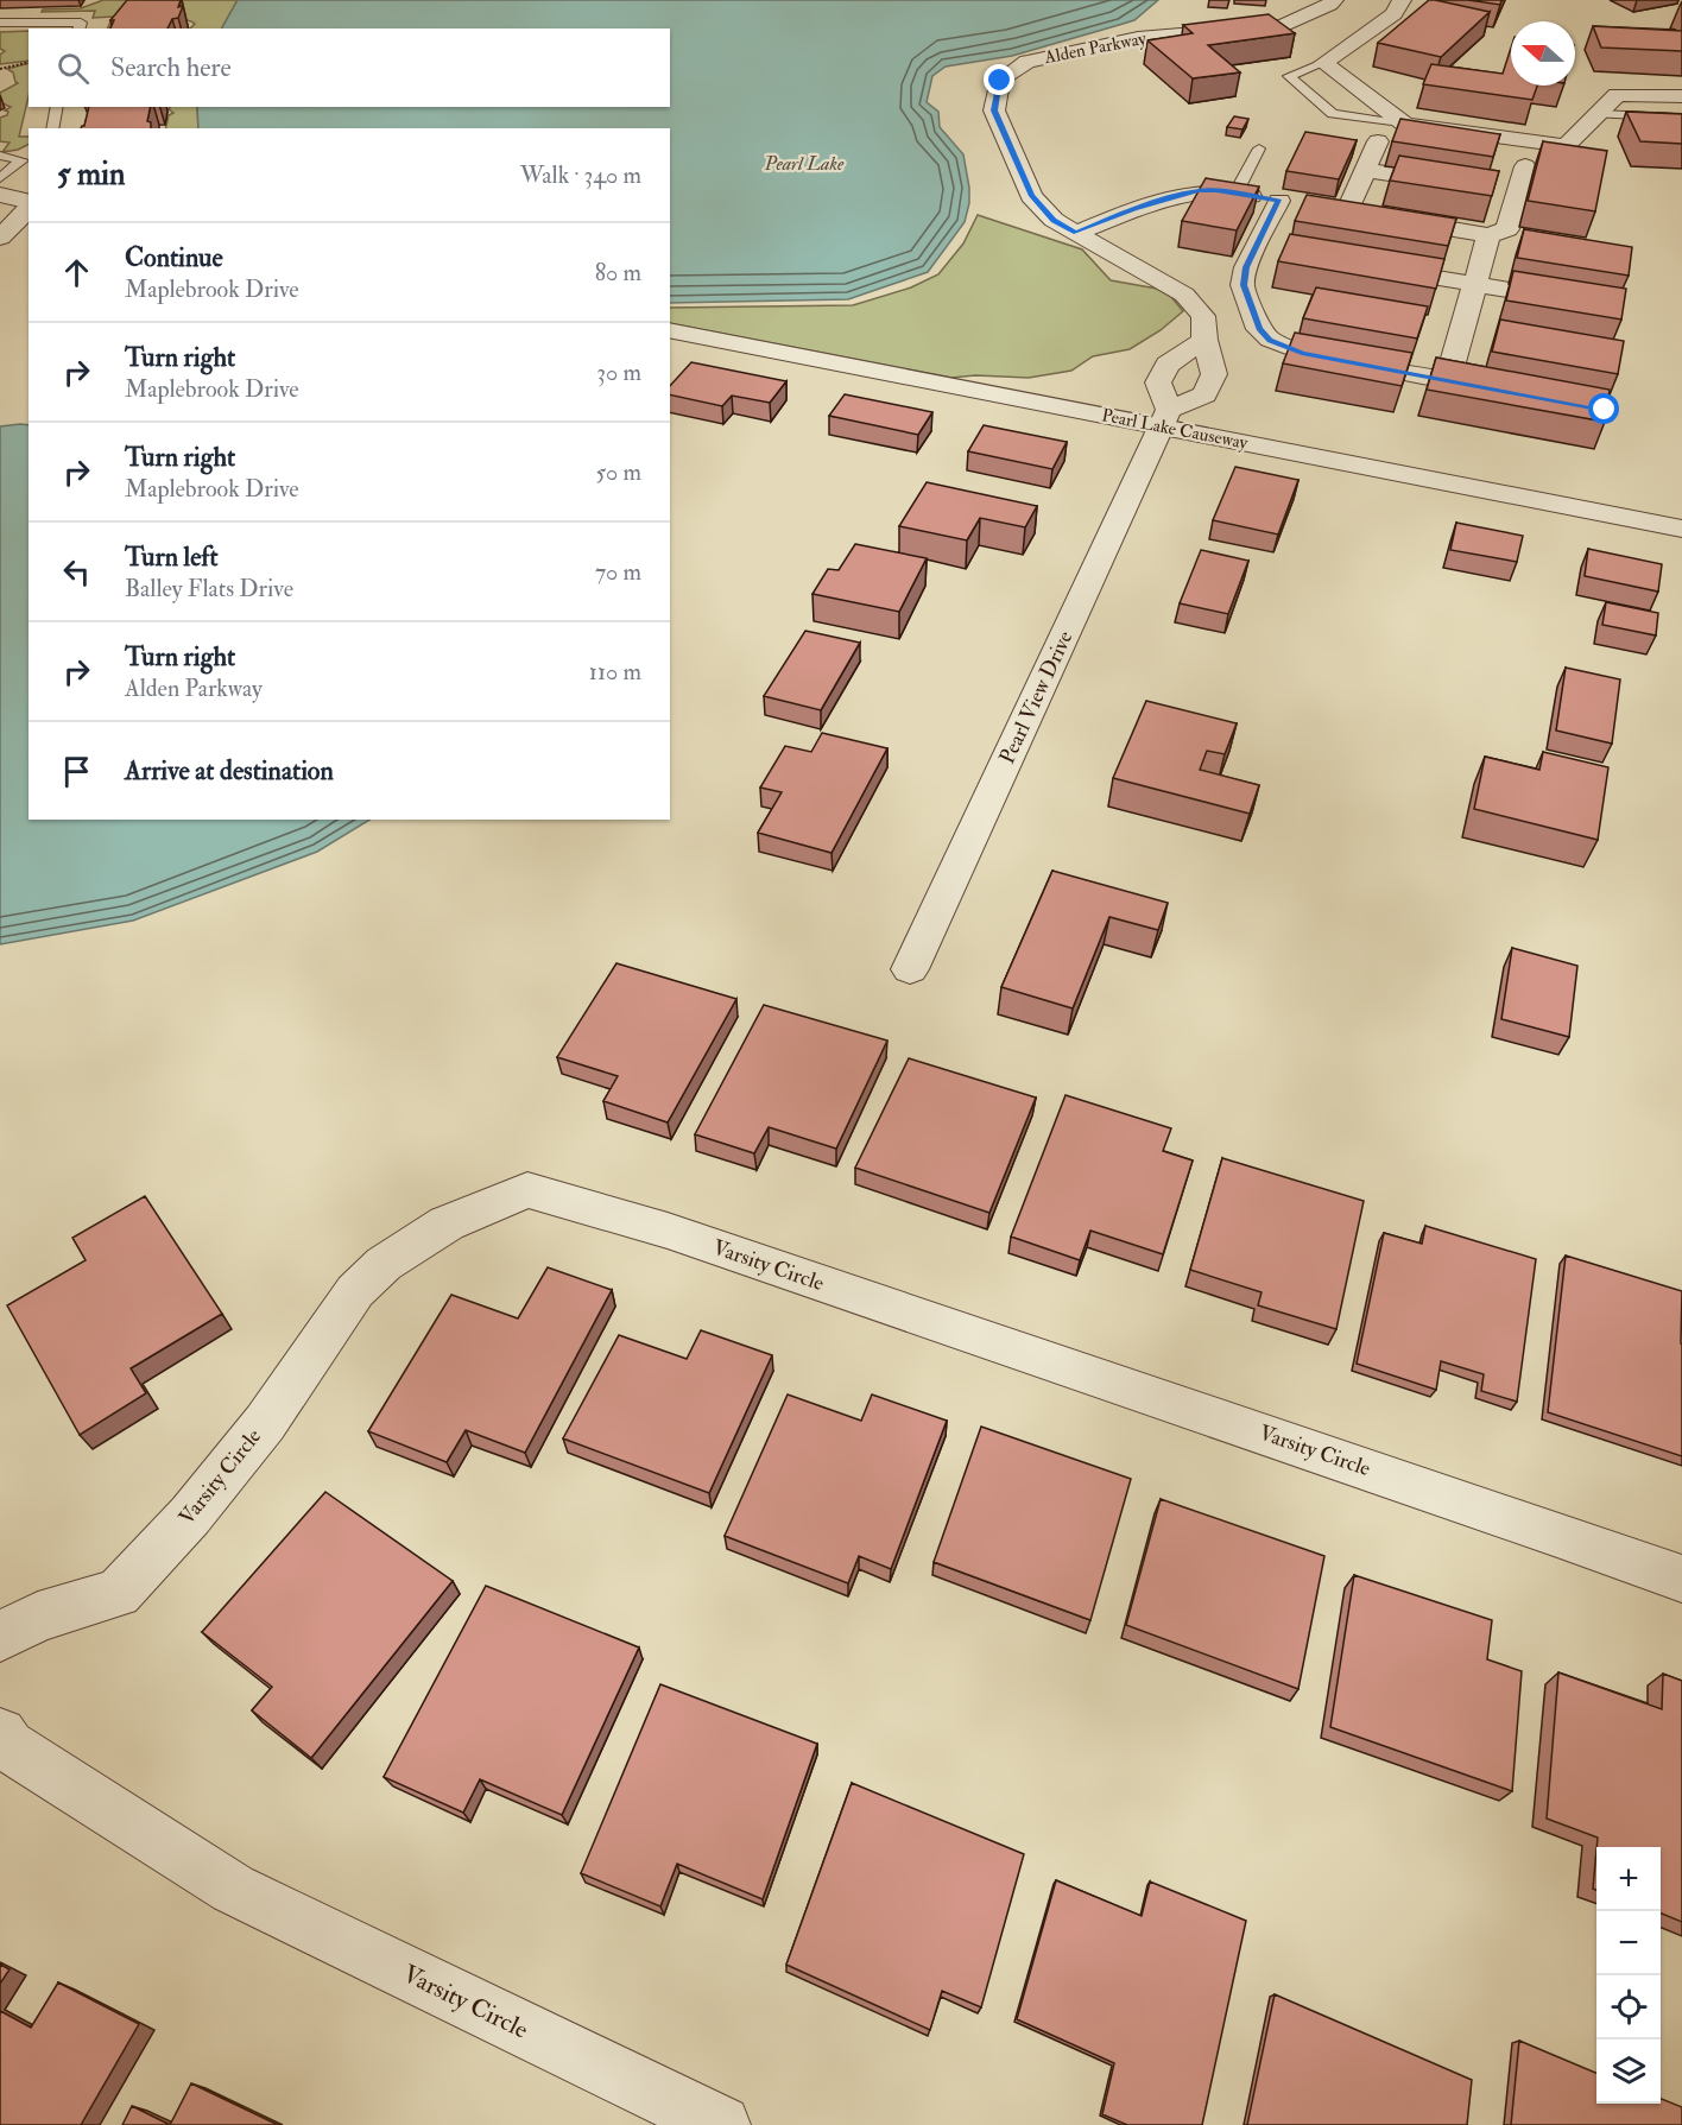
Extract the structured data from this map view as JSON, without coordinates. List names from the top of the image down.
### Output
{
  "streets": {
    "street": [
      "Alden Parkway",
      "Pearl Lake Causeway",
      "Pearl View Drive",
      "Varsity Circle"
    ]
  },
  "crossings": [
    ["Alden Parkway", "Pearl Lake Causeway"],
    ["Alden Parkway", "Pearl View Drive"],
    ["Pearl Lake Causeway", "Pearl View Drive"]
  ],
  "water": ["Pearl Lake"],
  "north": "left",
  "page": {
    "search": "Search here",
    "heading": ["5 min", "Walk · 340 m"],
    "list": [
      ["Continue", "Maplebrook Drive", "80 m"],
      ["Turn right", "Maplebrook Drive", "30 m"],
      ["Turn right", "Maplebrook Drive", "50 m"],
      ["Turn left", "Balley Flats Drive", "70 m"],
      ["Turn right", "Alden Parkway", "110 m"],
      "Arrive at destination"
    ],
    "map_buttons": ["+", "−"]
  }
}
